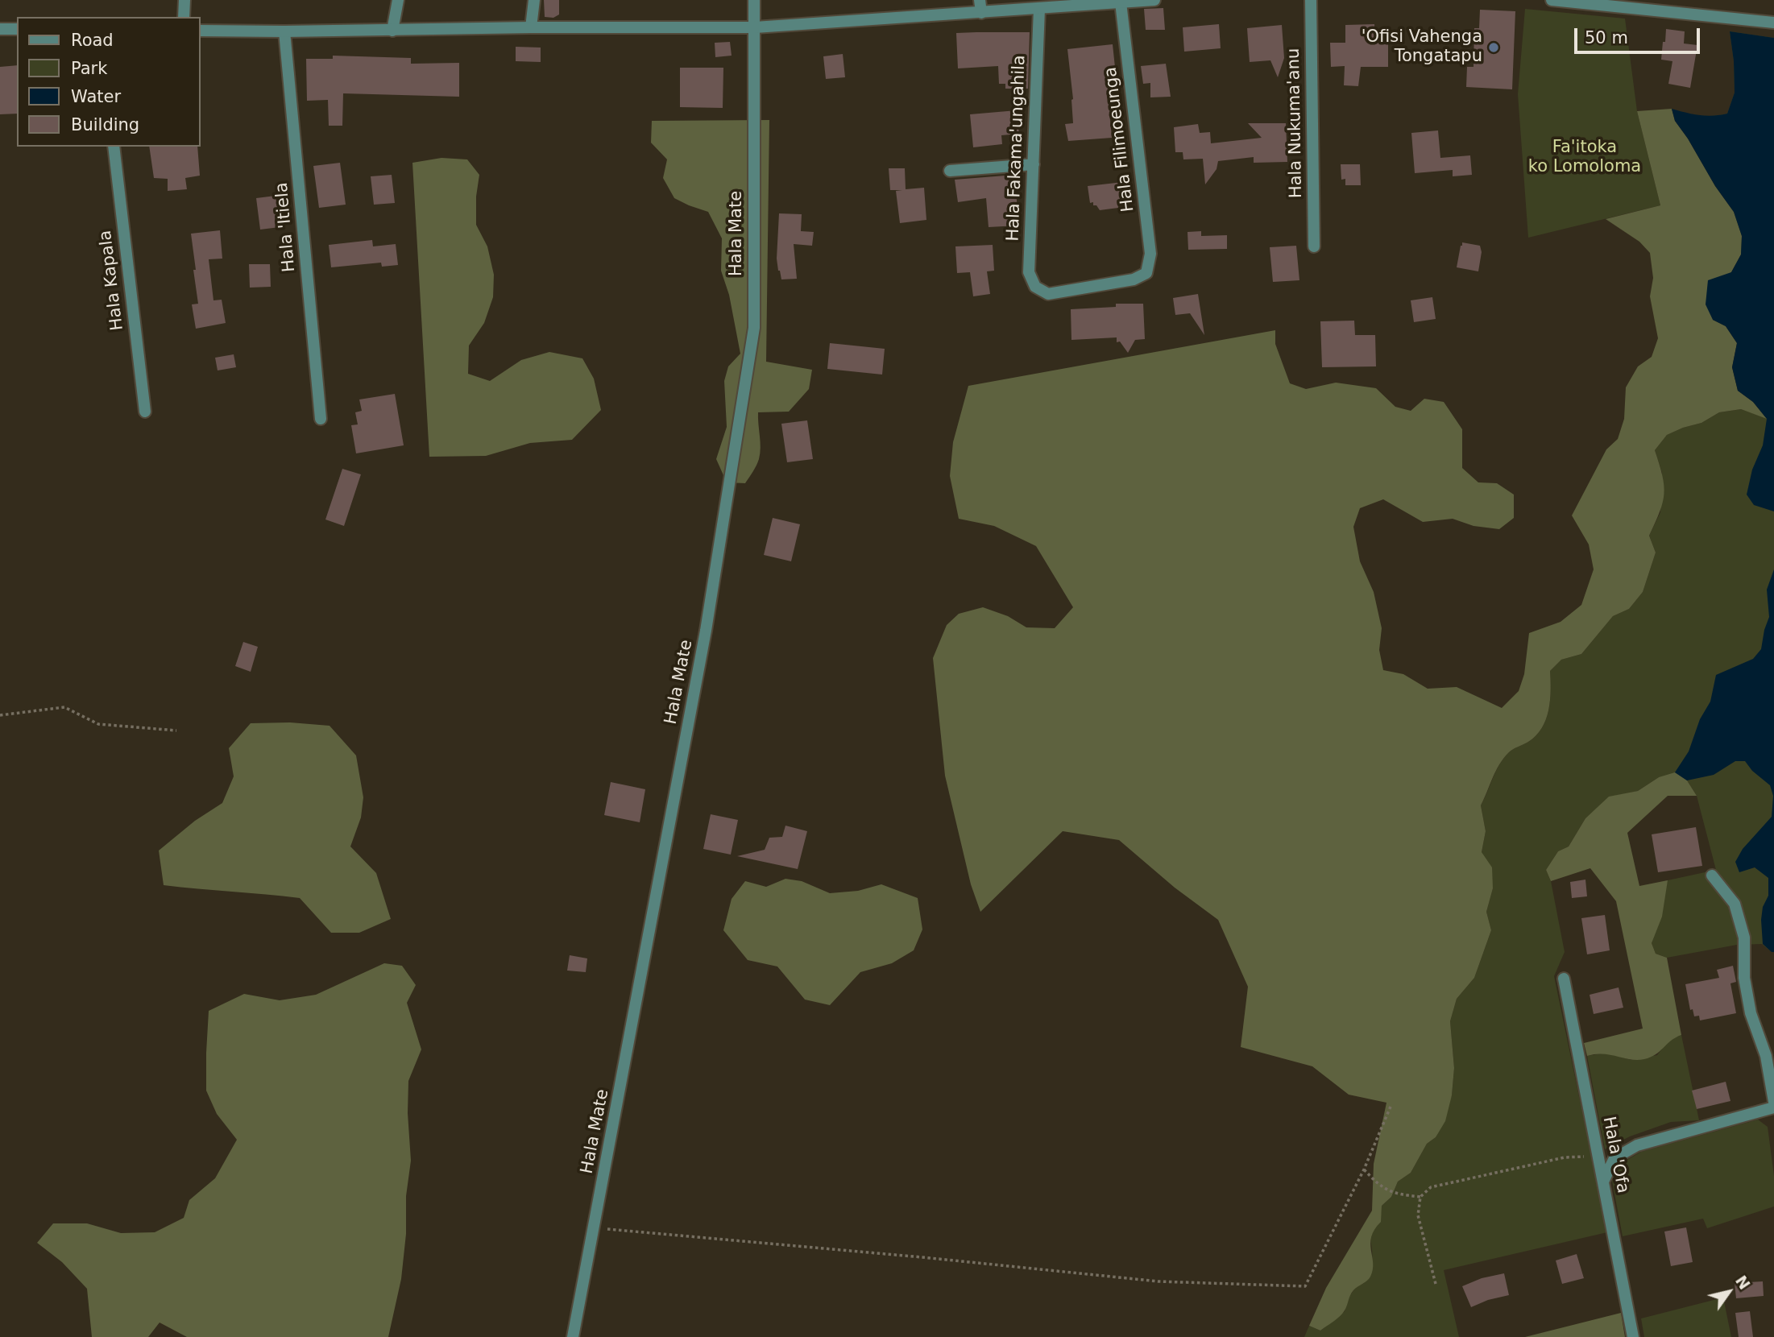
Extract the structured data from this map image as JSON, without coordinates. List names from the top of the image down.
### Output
{
  "streets": {
    "street": [
      "Hala Nukuma'anu",
      "Hala Filimoeunga",
      "Hala Fakama'ungahila",
      "Hala 'Itiela",
      "Hala Mate",
      "Hala Kapala",
      "Hala 'Ofa"
    ]
  },
  "crossings": [
    ["Hala Filimoeunga", "Hala Fakama'ungahila"]
  ],
  "parks": ["Fa'itoka ko Lomoloma"],
  "places": ["'Ofisi Vahenga Tongatapu"],
  "legend": [
    "Road",
    "Park",
    "Water",
    "Building"
  ],
  "scale_bar": "50 m",
  "north": "top right"
}
